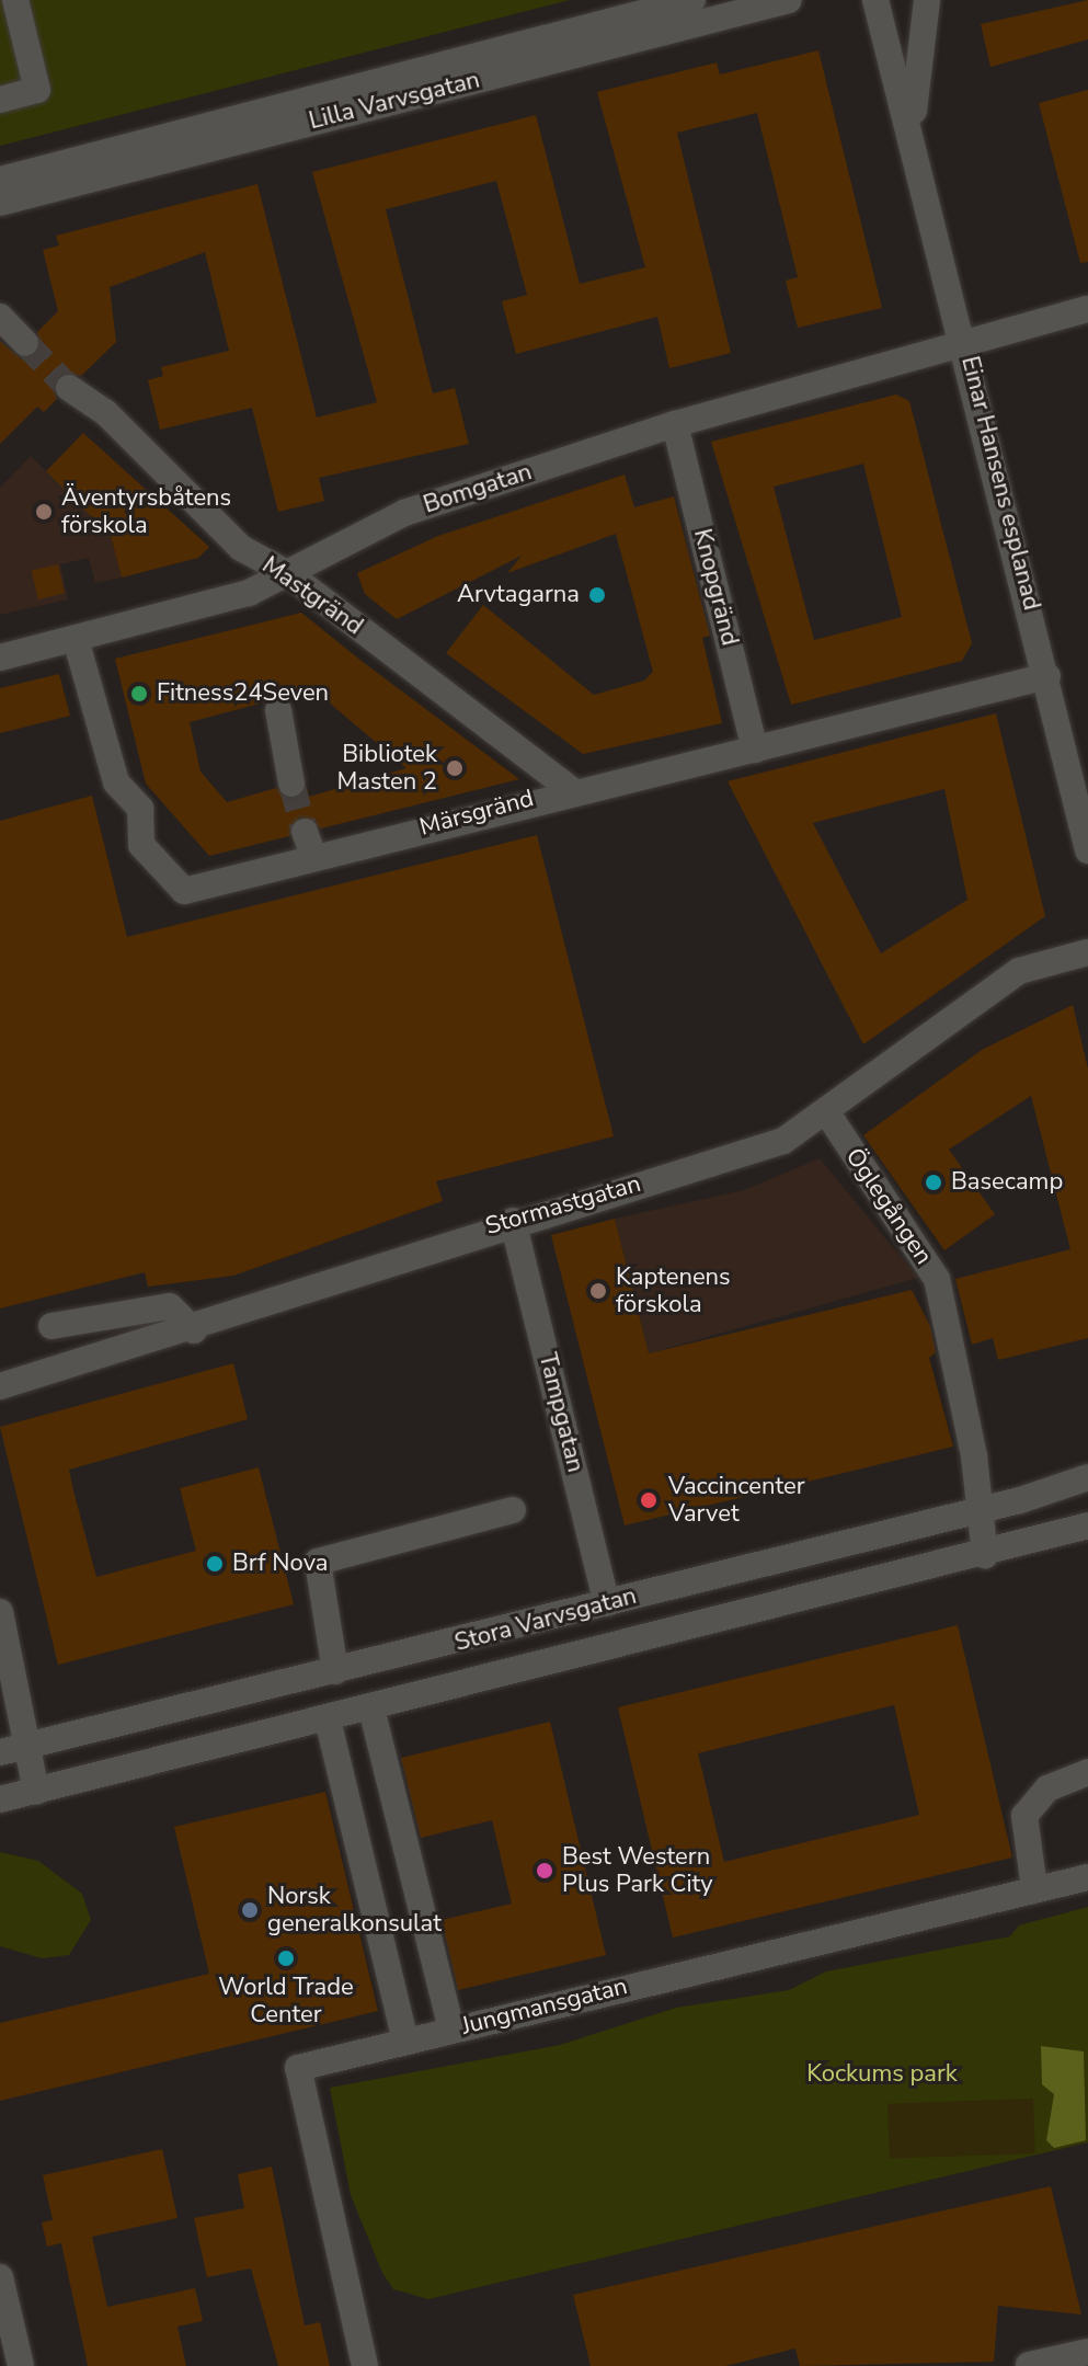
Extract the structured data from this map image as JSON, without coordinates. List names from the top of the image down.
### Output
{
  "streets": {
    "street": [
      "Lilla Varvsgatan",
      "Einar Hansens esplanad",
      "Bomgatan",
      "Knopgränd",
      "Mastgränd",
      "Märsgränd",
      "Stormastgatan",
      "Öglegången",
      "Tampgatan",
      "Stora Varvsgatan",
      "Jungmansgatan"
    ]
  },
  "crossings": [
    ["Einar Hansens esplanad", "Bomgatan"],
    ["Einar Hansens esplanad", "Märsgränd"],
    ["Bomgatan", "Knopgränd"],
    ["Bomgatan", "Mastgränd"],
    ["Bomgatan", "Märsgränd"],
    ["Knopgränd", "Märsgränd"],
    ["Mastgränd", "Märsgränd"],
    ["Stormastgatan", "Öglegången"],
    ["Stormastgatan", "Tampgatan"],
    ["Öglegången", "Stora Varvsgatan"],
    ["Tampgatan", "Stora Varvsgatan"]
  ],
  "parks": ["Kockums park"],
  "places": [
    "Äventyrsbåtens förskola",
    "Arvtagarna",
    "Fitness24Seven",
    "Bibliotek Masten 2",
    "Basecamp",
    "Kaptenens förskola",
    "Vaccincenter Varvet",
    "Brf Nova",
    "Best Western Plus Park City",
    "Norsk generalkonsulat",
    "World Trade Center"
  ]
}
